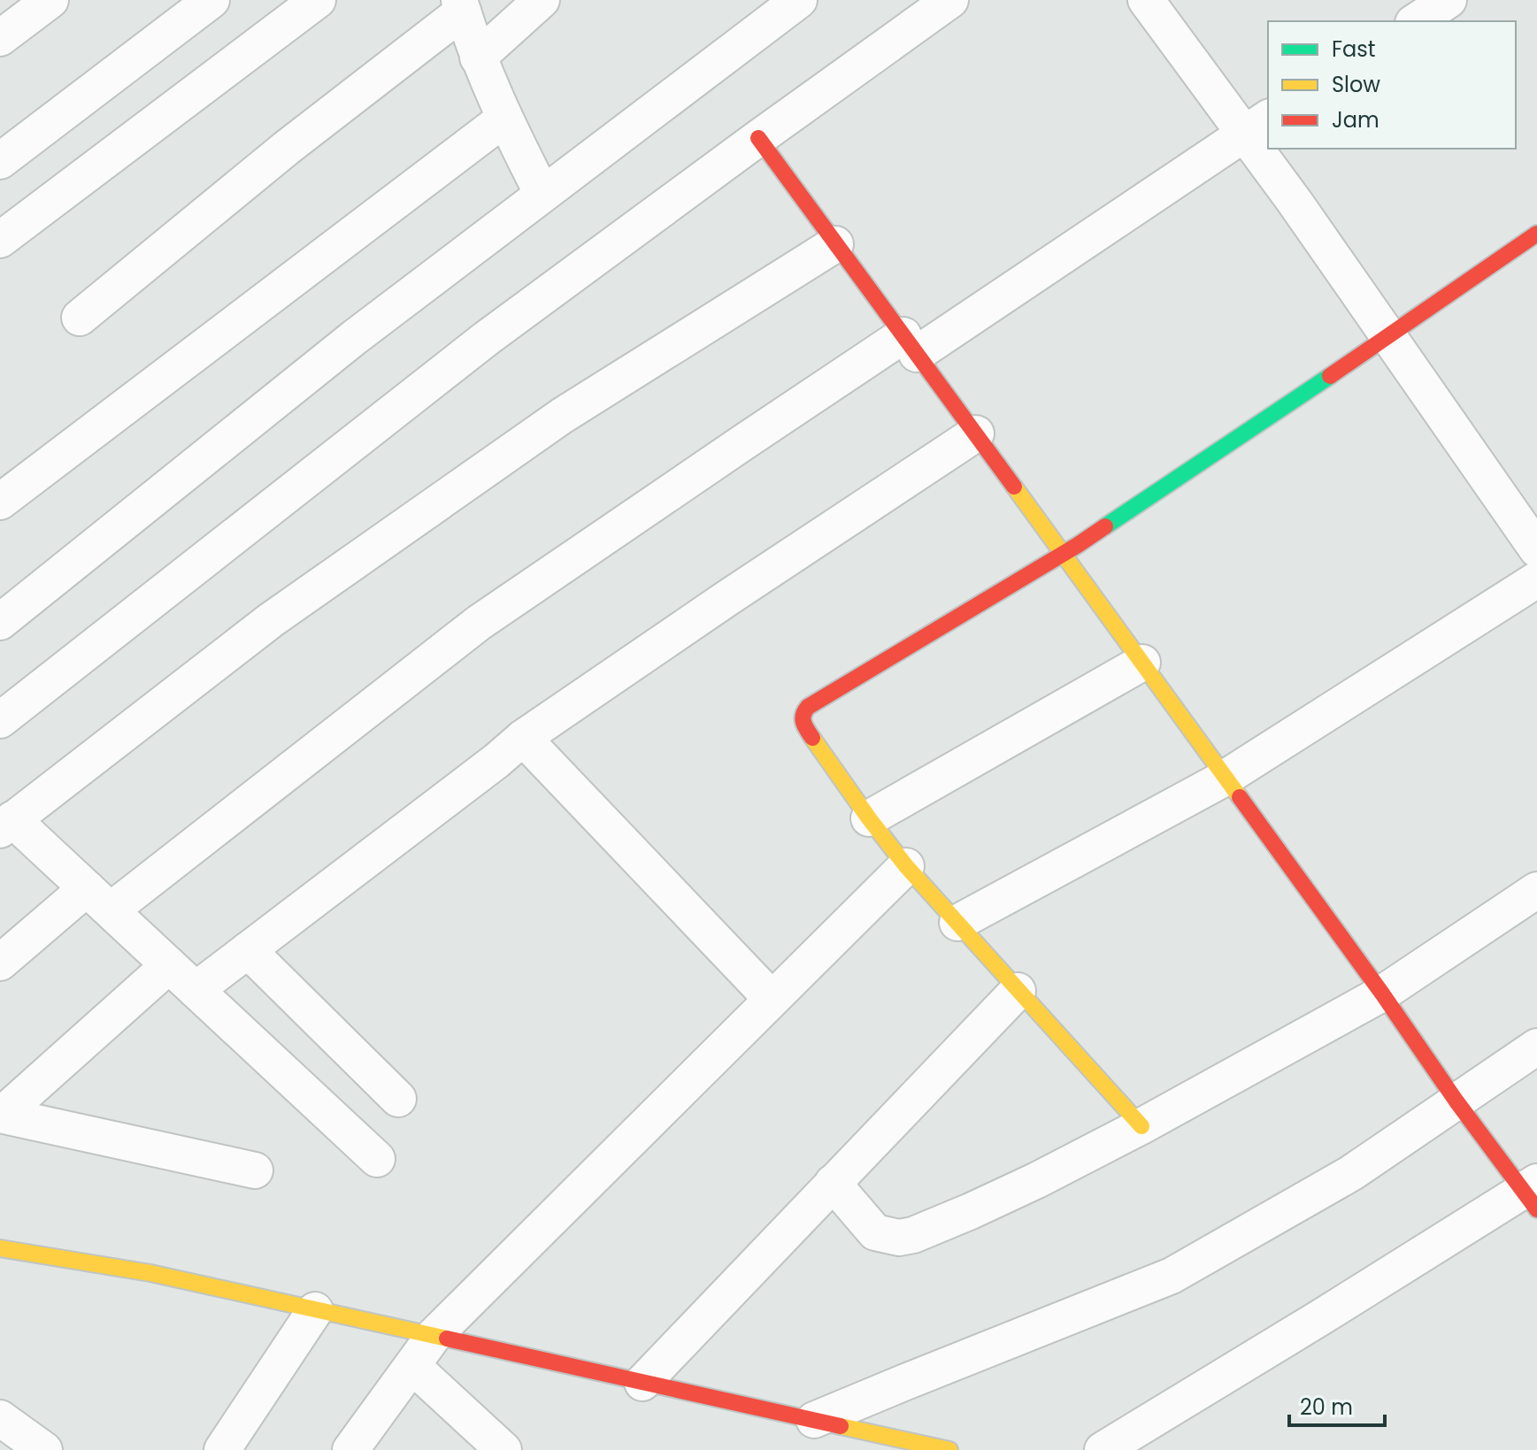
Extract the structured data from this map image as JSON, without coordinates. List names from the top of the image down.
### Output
{
  "legend": ["Fast", "Slow", "Jam"],
  "scale_bar": "20 m"
}
